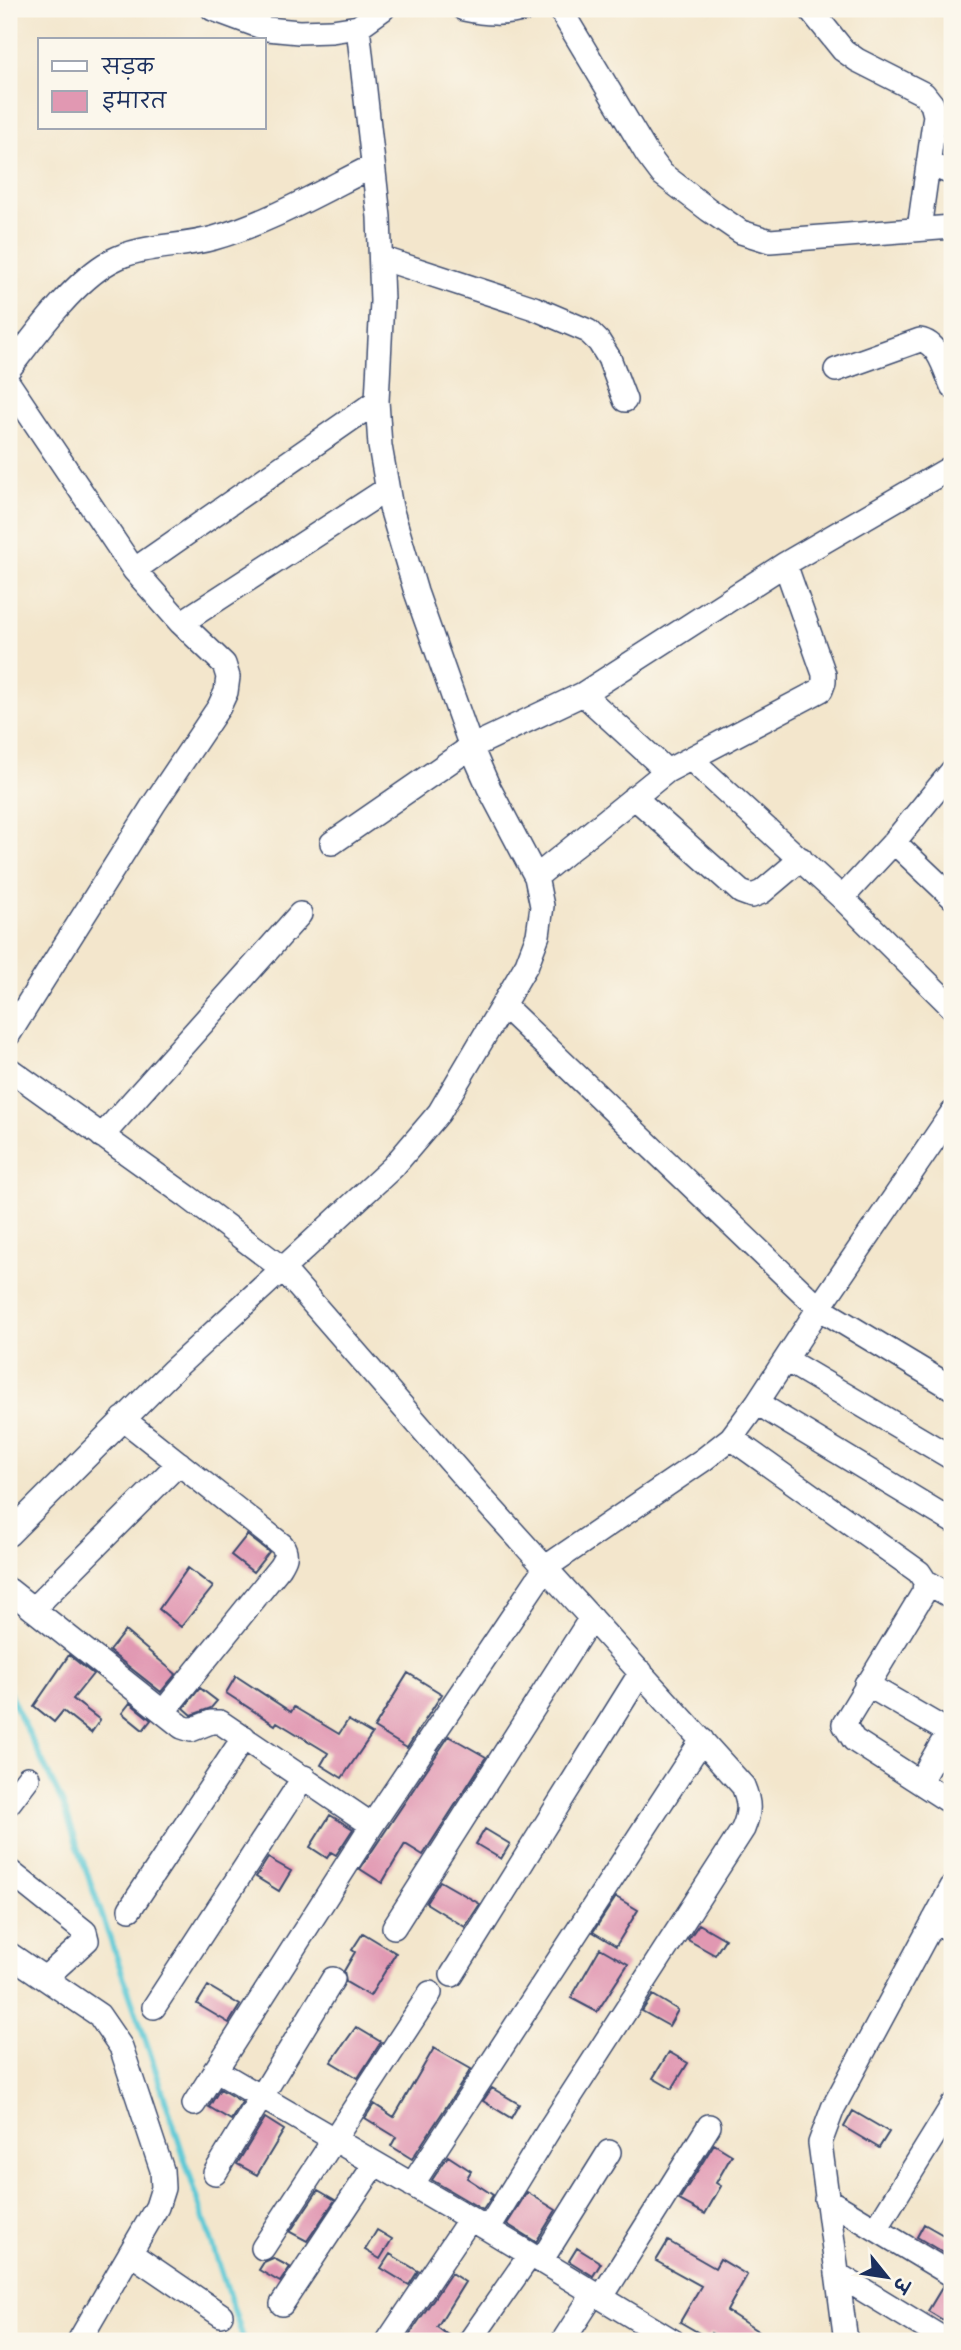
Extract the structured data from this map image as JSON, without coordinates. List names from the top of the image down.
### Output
{
  "legend": ["सड़क", "इमारत"],
  "north": "bottom right"
}
